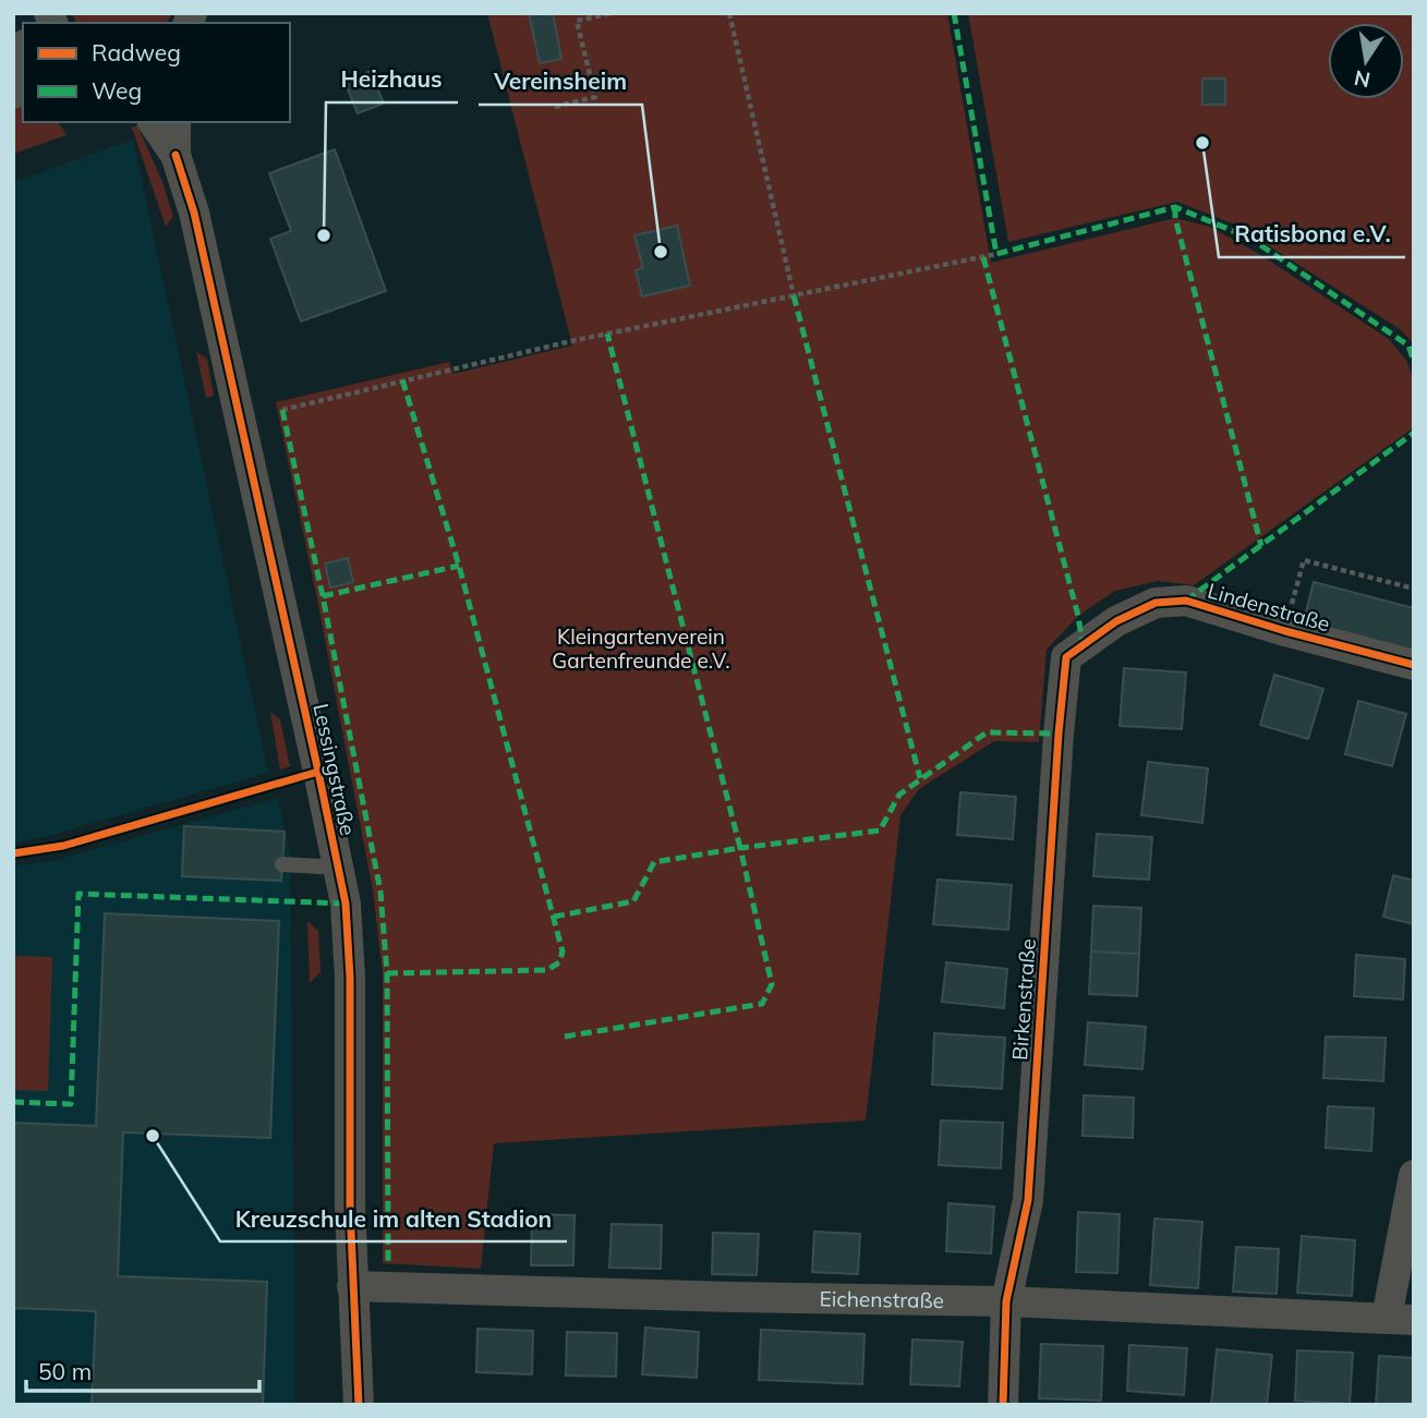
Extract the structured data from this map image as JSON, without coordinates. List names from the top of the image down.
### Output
{
  "streets": {
    "street": [
      "Lindenstraße",
      "Lessingstraße",
      "Birkenstraße",
      "Eichenstraße"
    ]
  },
  "crossings": [
    ["Lindenstraße", "Birkenstraße"],
    ["Lessingstraße", "Eichenstraße"],
    ["Birkenstraße", "Eichenstraße"]
  ],
  "parks": ["Kleingartenverein Gartenfreunde e.V."],
  "places": [
    "Ratisbona e.V.",
    "Heizhaus",
    "Vereinsheim",
    "Kreuzschule im alten Stadion"
  ],
  "legend": ["Radweg", "Weg"],
  "scale_bar": "50 m",
  "north": "bottom"
}
